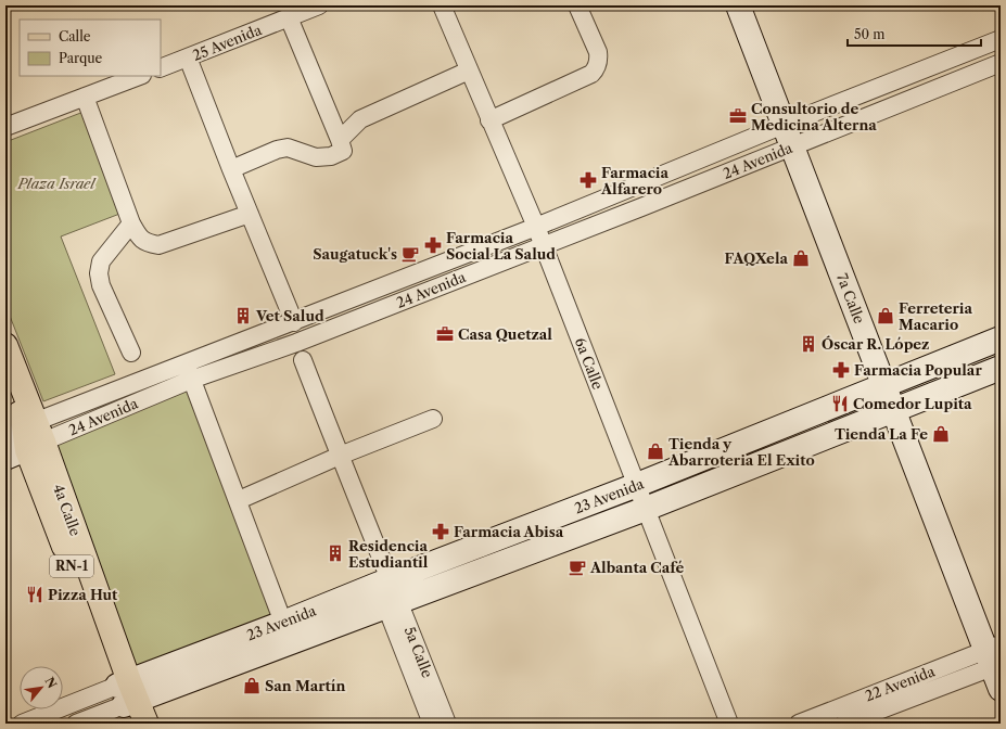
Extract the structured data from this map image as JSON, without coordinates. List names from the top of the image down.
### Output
{
  "streets": {
    "main road": ["4a Calle", "RN-1"],
    "street": [
      "25 Avenida",
      "24 Avenida",
      "7a Calle",
      "6a Calle",
      "23 Avenida",
      "5a Calle",
      "22 Avenida"
    ]
  },
  "crossings": [
    ["24 Avenida", "7a Calle"],
    ["24 Avenida", "6a Calle"],
    ["24 Avenida", "4a Calle"],
    ["7a Calle", "23 Avenida"],
    ["7a Calle", "22 Avenida"],
    ["6a Calle", "23 Avenida"],
    ["23 Avenida", "4a Calle"],
    ["23 Avenida", "5a Calle"]
  ],
  "parks": ["Plaza Israel"],
  "places": {
    "office": ["Consultorio de Medicina Alterna", "Casa Quetzal"],
    "pharmacy": [
      "Farmacia Alfarero",
      "Farmacia Social La Salud",
      "Farmacia Popular",
      "Farmacia Abisa"
    ],
    "cafe": ["Saugatuck's", "Albanta Café"],
    "shop": [
      "FAQXela",
      "Ferreteria Macario",
      "Tienda La Fe",
      "Tienda y Abarroteria El Exito",
      "San Martín"
    ],
    "building": ["Vet Salud", "Óscar R. López", "Residencia Estudiantil"],
    "restaurant": ["Comedor Lupita", "Pizza Hut"]
  },
  "legend": ["Calle", "Parque"],
  "scale_bar": "50 m",
  "north": "top right"
}
